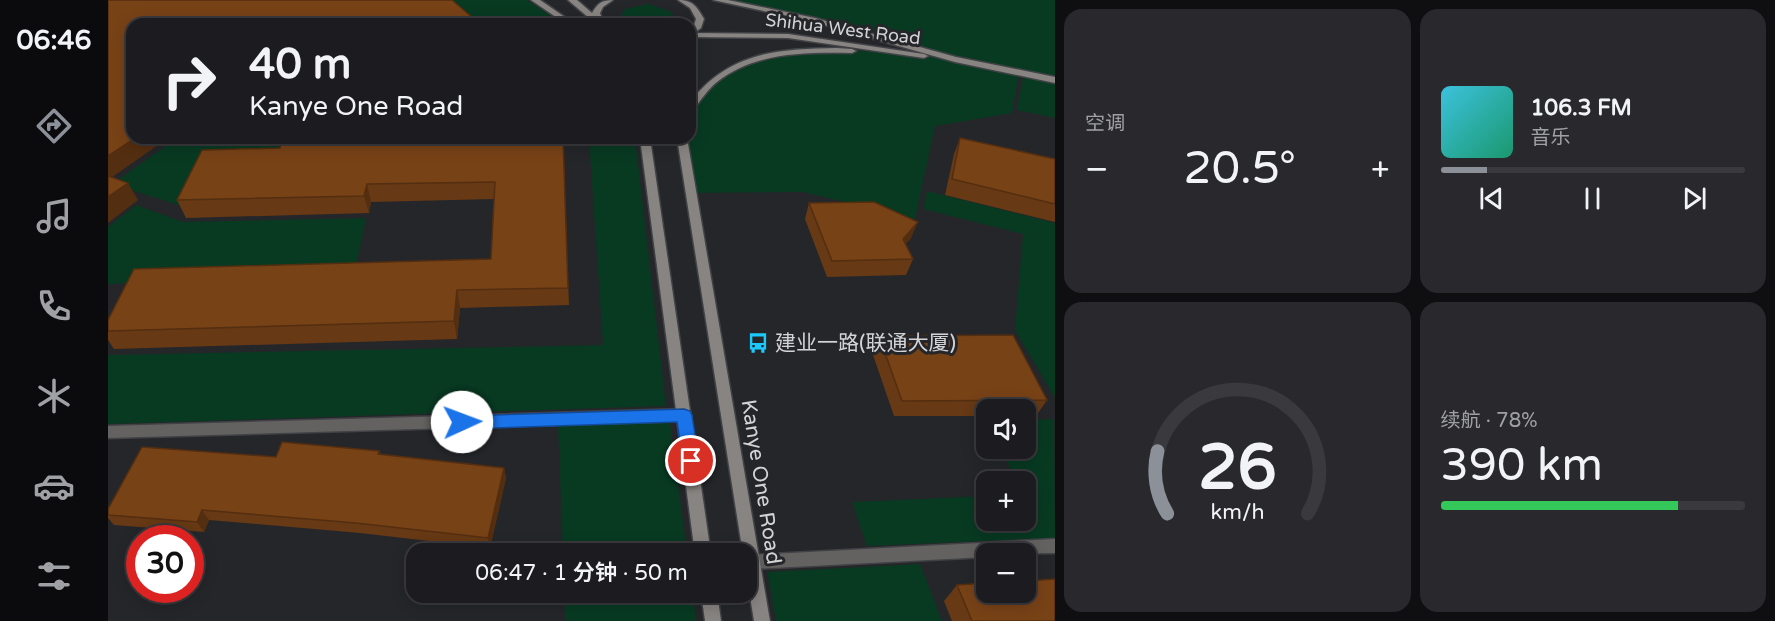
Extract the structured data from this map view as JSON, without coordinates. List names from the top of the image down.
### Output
{
  "streets": {
    "main road": ["Shihua West Road", "Kanye One Road"]
  },
  "places": {
    "bus stop": ["建业一路(联通大厦)"]
  },
  "page": {
    "tabs": "06:46",
    "tile": [
      "空调",
      ["续航 · 78%", "390 km"]
    ],
    "turn": ["40 m", "Kanye One Road"],
    "song": ["106.3 FM", "音乐"],
    "heat": ["−", "20.5°", "+"],
    "map_buttons": ["+", "−"],
    "limit": "30",
    "trip": "06:47 · 1 分钟 · 50 m",
    "gauge": ["26", "km/h"]
  }
}
